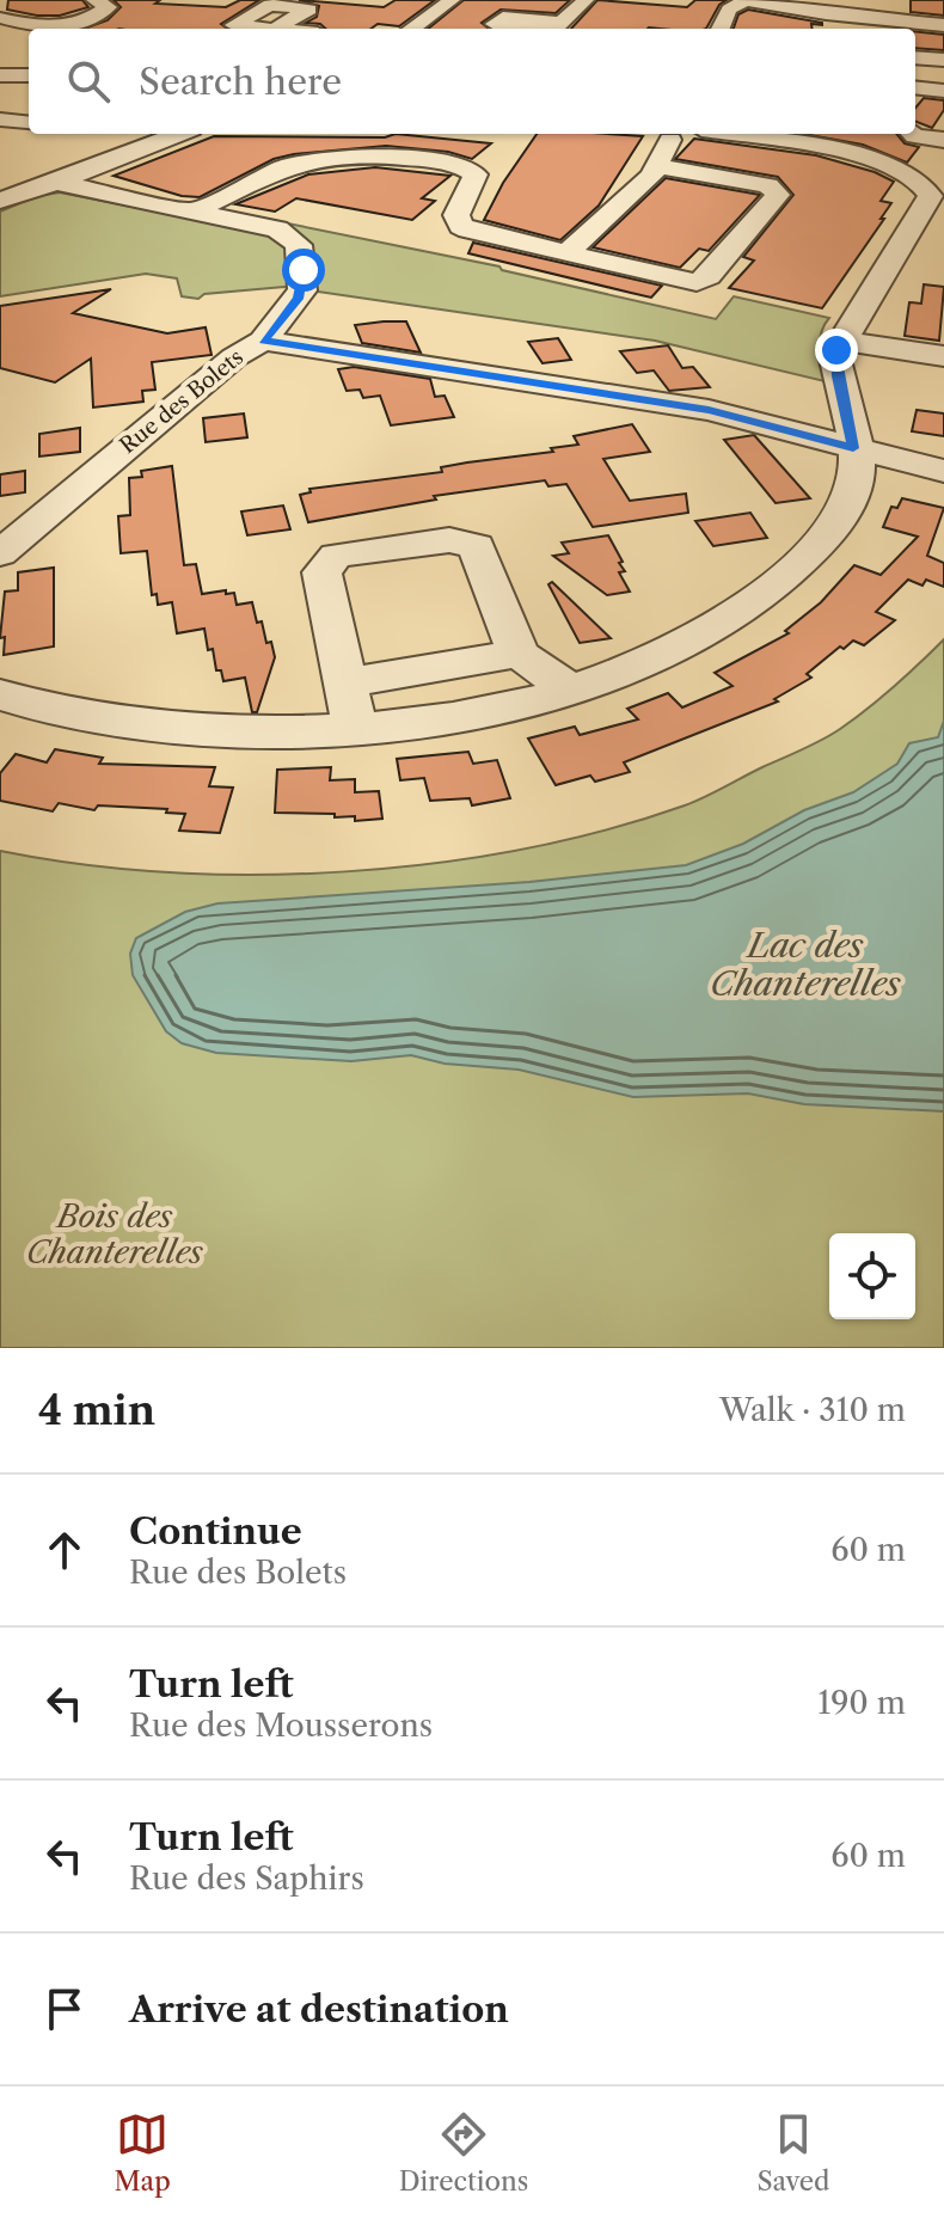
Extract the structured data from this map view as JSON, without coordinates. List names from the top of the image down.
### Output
{
  "streets": {
    "street": ["Rue des Bolets"]
  },
  "water": ["Lac des Chanterelles"],
  "parks": ["Bois des Chanterelles"],
  "page": {
    "search": "Search here",
    "heading": ["4 min", "Walk · 310 m"],
    "list": [
      ["Continue", "Rue des Bolets", "60 m"],
      ["Turn left", "Rue des Mousserons", "190 m"],
      ["Turn left", "Rue des Saphirs", "60 m"],
      "Arrive at destination"
    ],
    "nav": ["Map", "Directions", "Saved"]
  }
}
